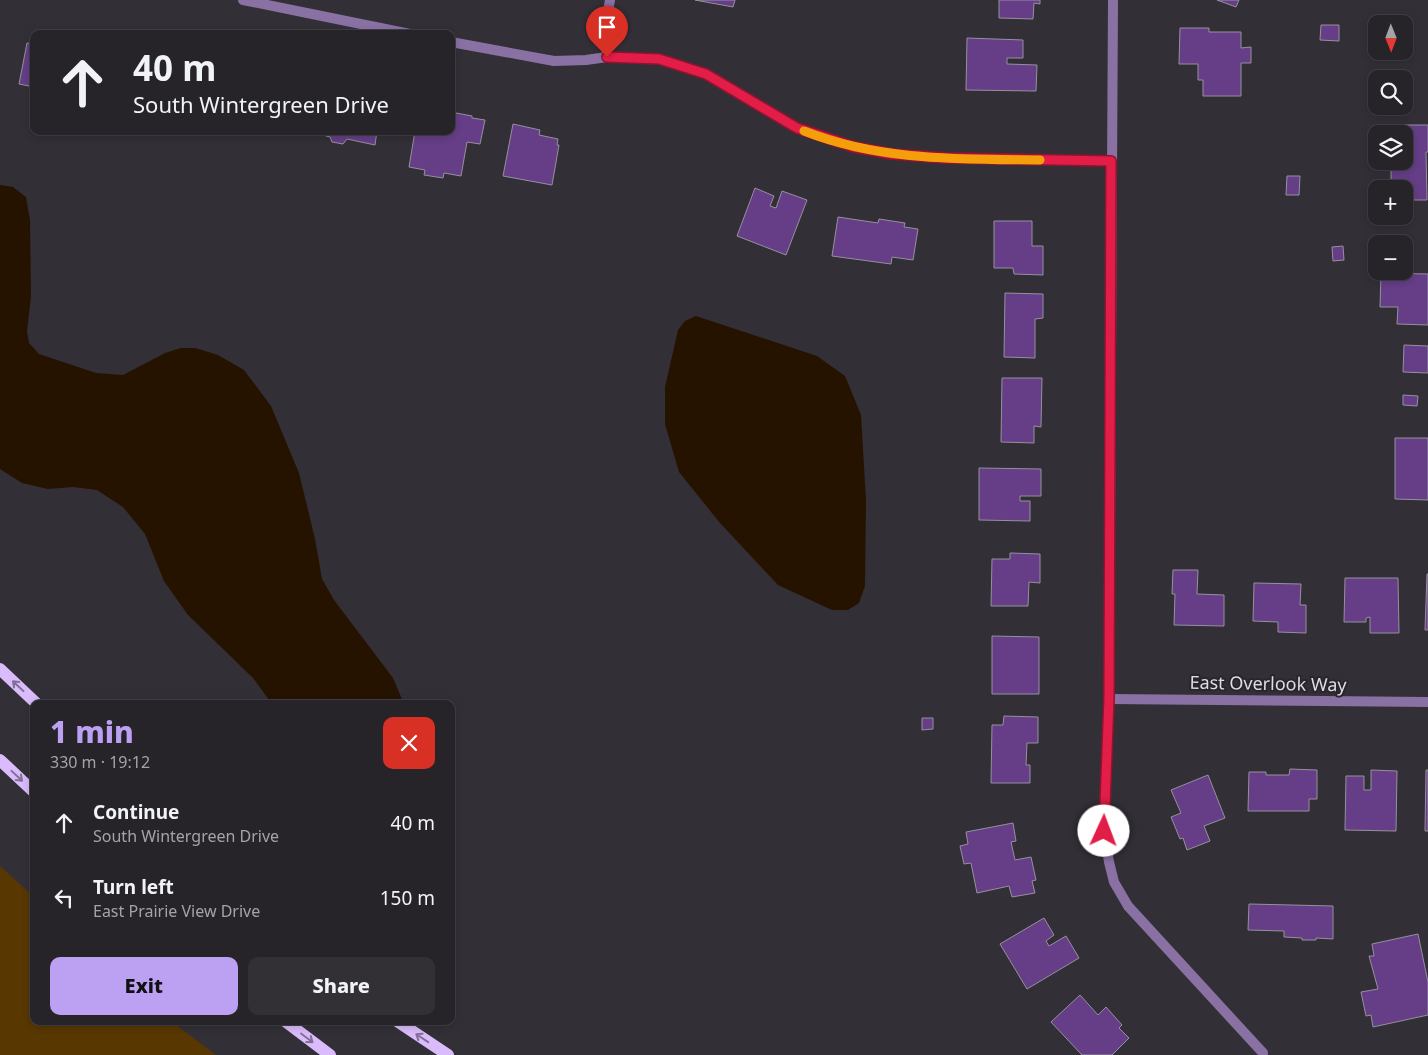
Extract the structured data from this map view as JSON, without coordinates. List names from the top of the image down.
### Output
{
  "streets": {
    "street": ["East Overlook Way"]
  },
  "north": "bottom",
  "page": {
    "map_buttons": ["+", "−"],
    "turn": ["40 m", "South Wintergreen Drive"],
    "heading": ["1 min", "330 m · 19:12"],
    "list": [
      {
        "name": "Continue",
        "note": "South Wintergreen Drive",
        "value": "40 m"
      },
      {
        "name": "Turn left",
        "note": "East Prairie View Drive",
        "value": "150 m"
      }
    ],
    "buttons": ["Exit", "Share"]
  }
}
